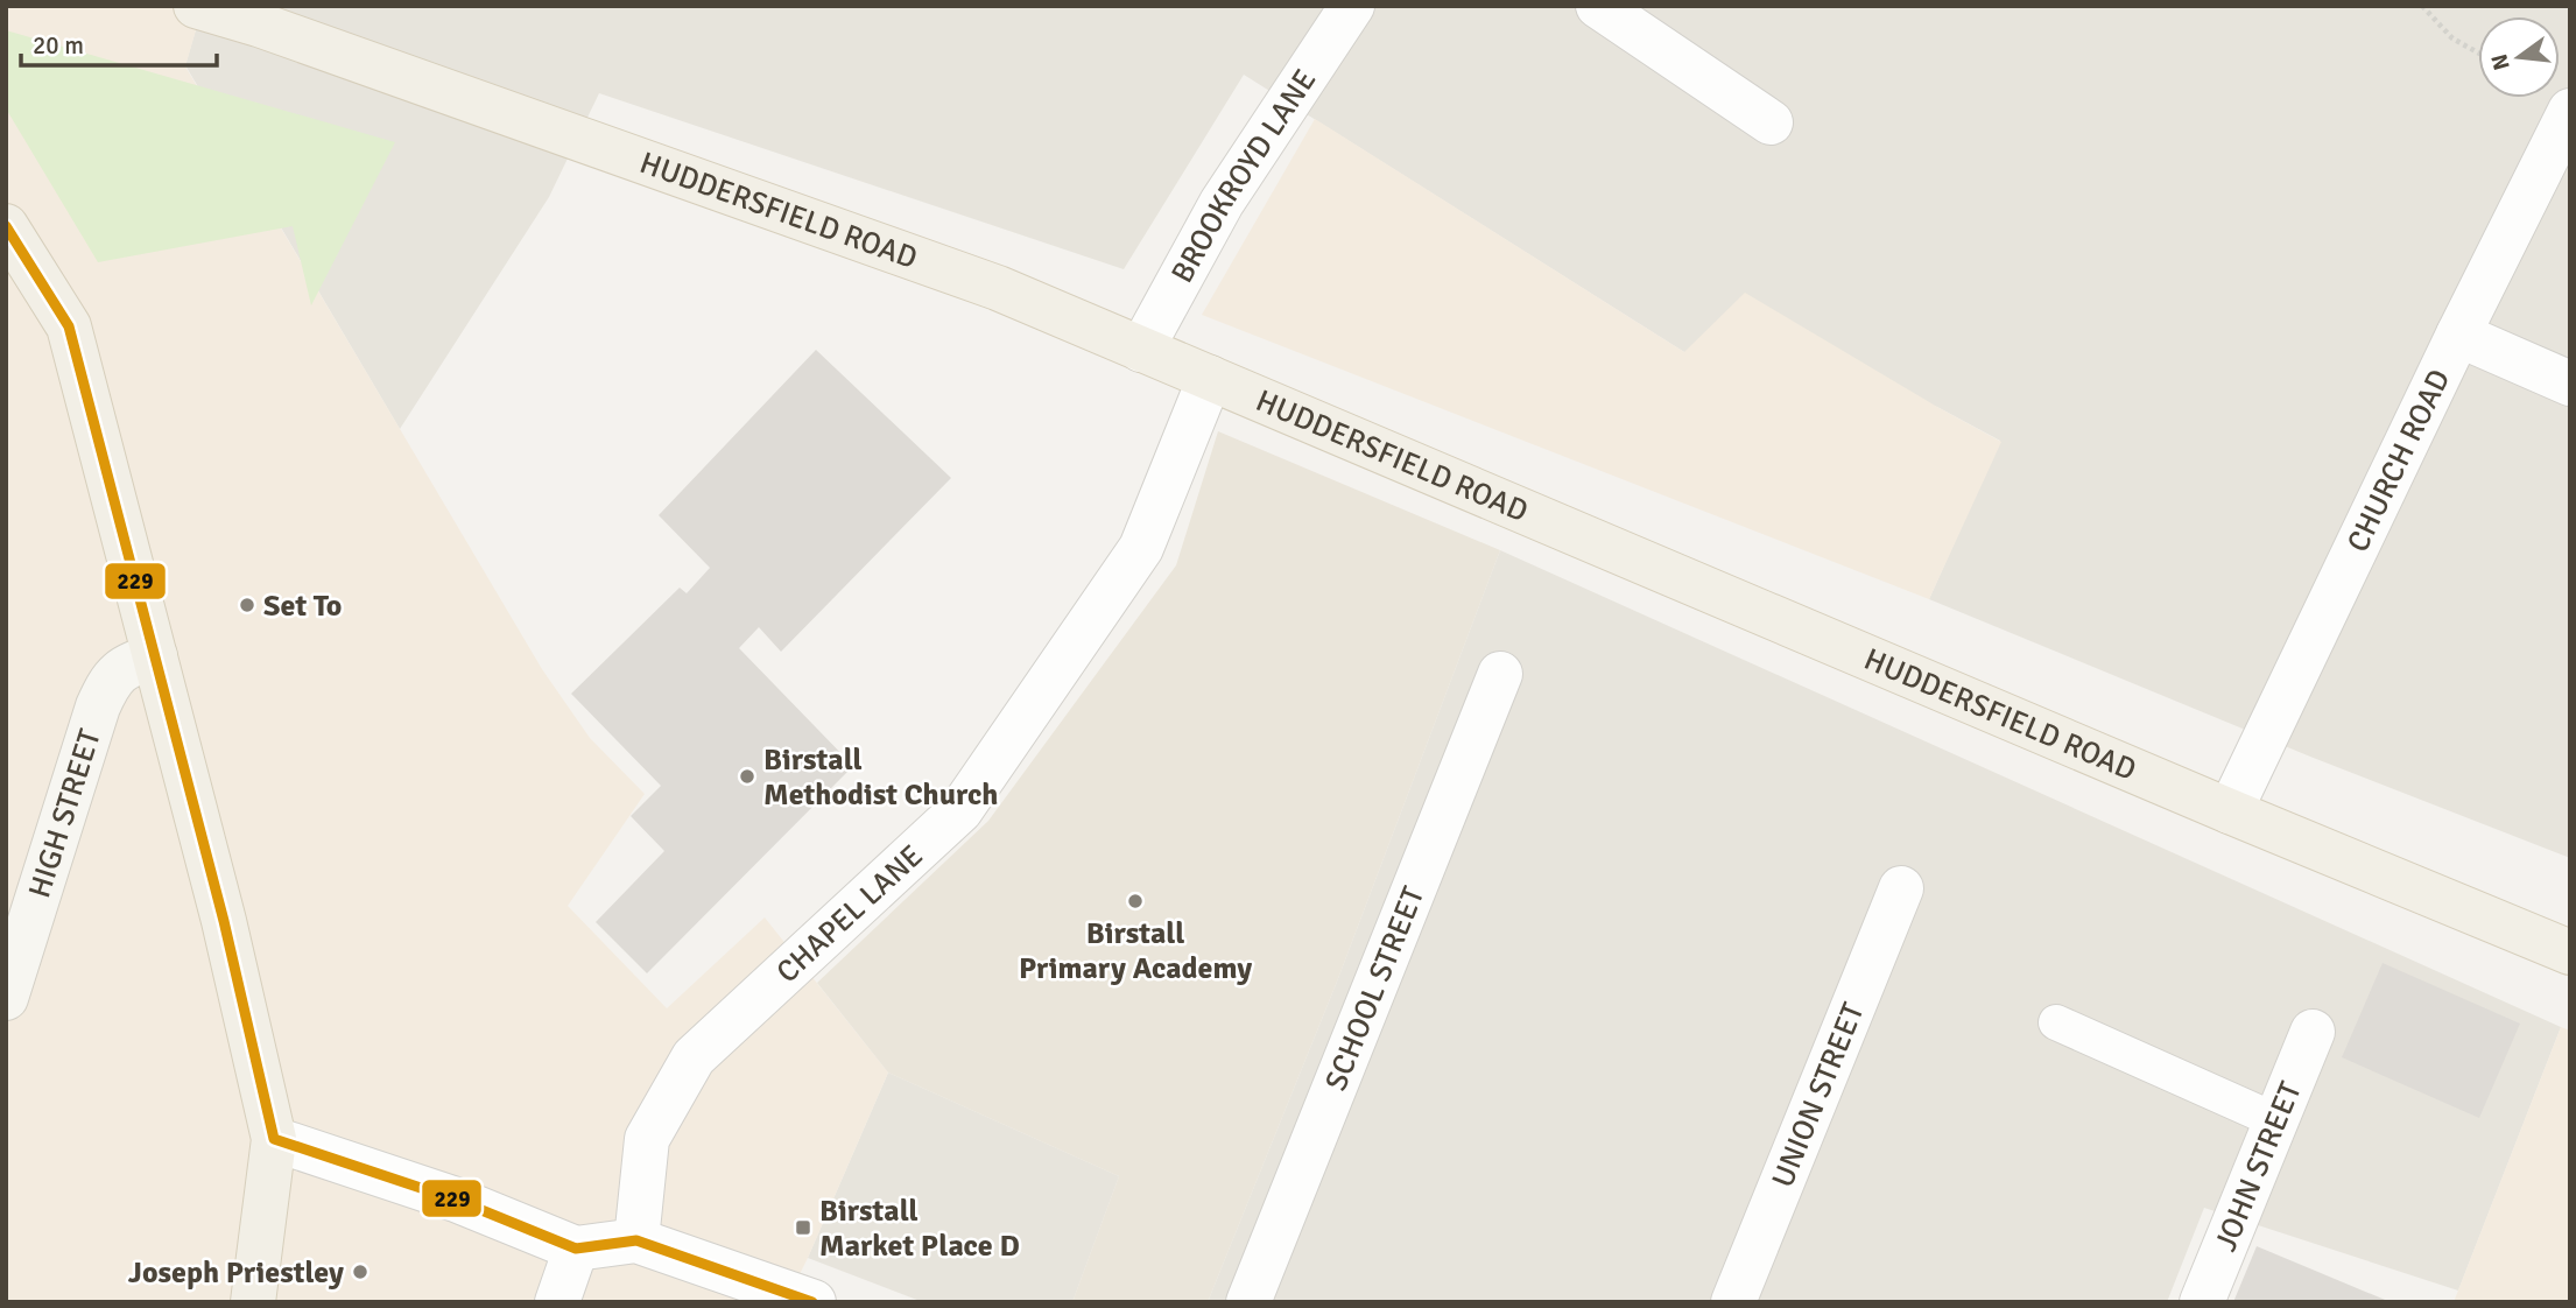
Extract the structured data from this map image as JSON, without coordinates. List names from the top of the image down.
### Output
{
  "streets": {
    "main road": ["HUDDERSFIELD ROAD", "HIGH STREET"],
    "street": [
      "BROOKROYD LANE",
      "CHURCH ROAD",
      "CHAPEL LANE",
      "SCHOOL STREET",
      "UNION STREET",
      "JOHN STREET"
    ]
  },
  "crossings": [
    ["BROOKROYD LANE", "HUDDERSFIELD ROAD"],
    ["HUDDERSFIELD ROAD", "CHURCH ROAD"],
    ["HUDDERSFIELD ROAD", "CHAPEL LANE"]
  ],
  "places": {
    "other": [
      "Set To",
      "Birstall Methodist Church",
      "Birstall Primary Academy",
      "Joseph Priestley"
    ],
    "transit": ["Birstall Market Place D"]
  },
  "lines": ["transit line 229"],
  "scale_bar": "20 m",
  "north": "left"
}
